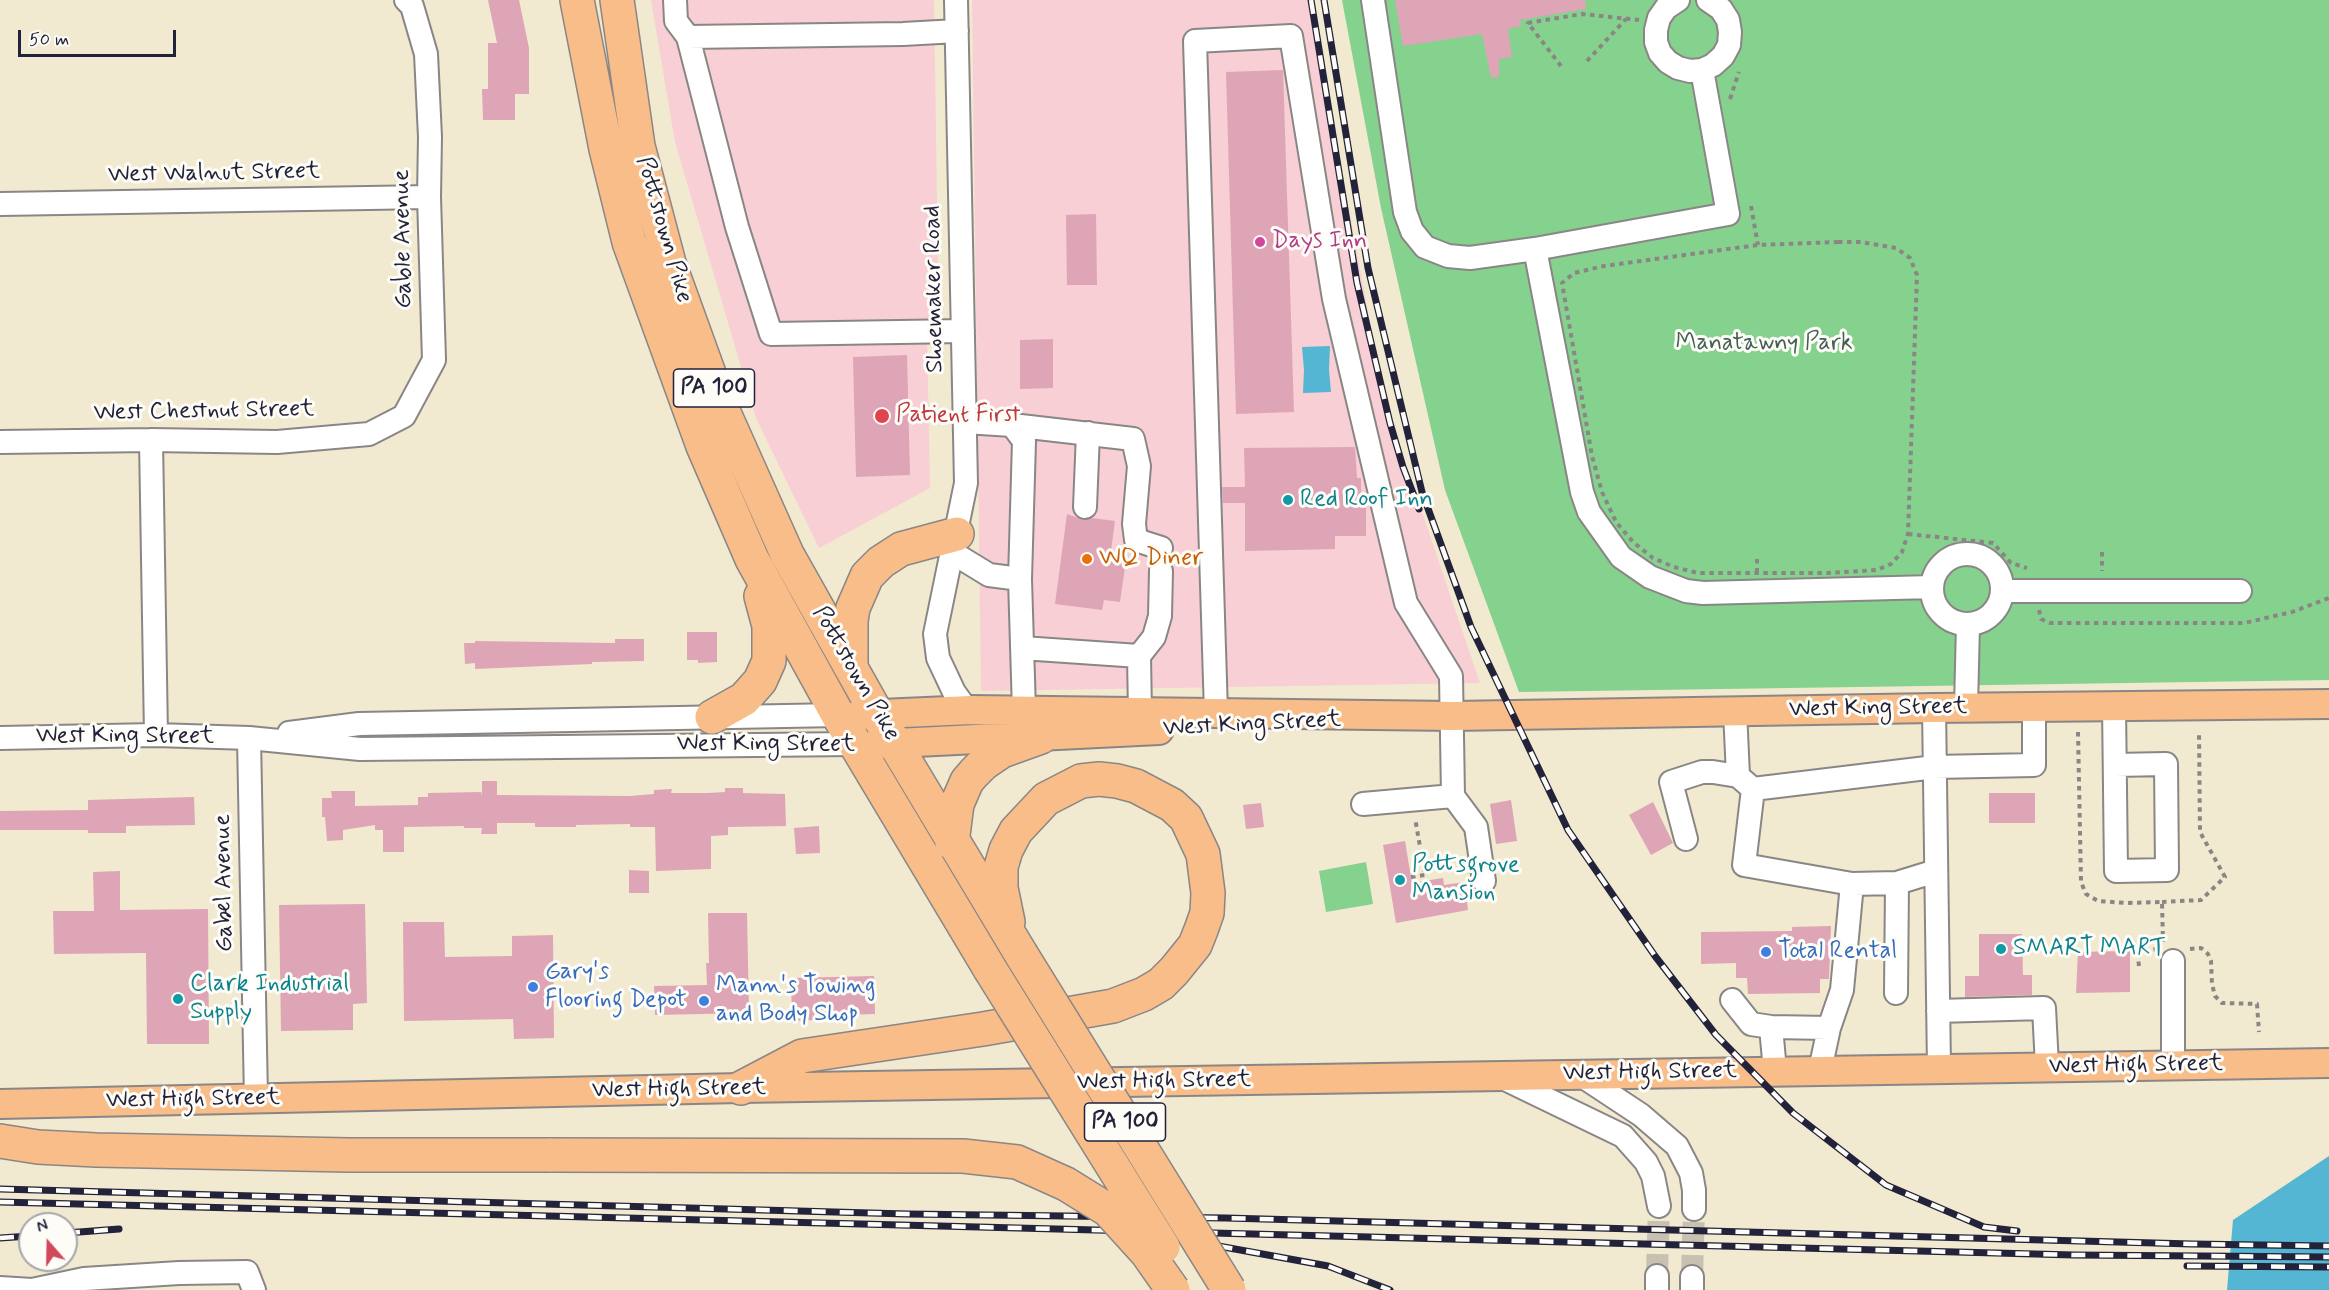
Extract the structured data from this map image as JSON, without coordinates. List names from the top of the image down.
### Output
{
  "streets": {
    "highway": ["Pottstown Pike", "PA 100"],
    "main road": ["West King Street", "West High Street"],
    "street": [
      "West Walnut Street",
      "Gable Avenue",
      "Shoemaker Road",
      "West Chestnut Street",
      "Gabel Avenue"
    ]
  },
  "crossings": [
    ["West Walnut Street", "Gable Avenue"],
    ["Pottstown Pike", "West King Street"],
    ["Gable Avenue", "West Chestnut Street"],
    ["Shoemaker Road", "West King Street"],
    ["West King Street", "Gabel Avenue"],
    ["Gabel Avenue", "West High Street"]
  ],
  "parks": ["Manatawny Park"],
  "places": [
    "Days Inn",
    "Patient First",
    "Red Roof Inn",
    "WQ Diner",
    "Pottsgrove Mansion",
    "SMART MART",
    "Total Rental",
    "Gary's Flooring Depot",
    "Clark Industrial Supply",
    "Mann's Towing and Body Shop"
  ],
  "scale_bar": "50 m",
  "north": "top"
}
